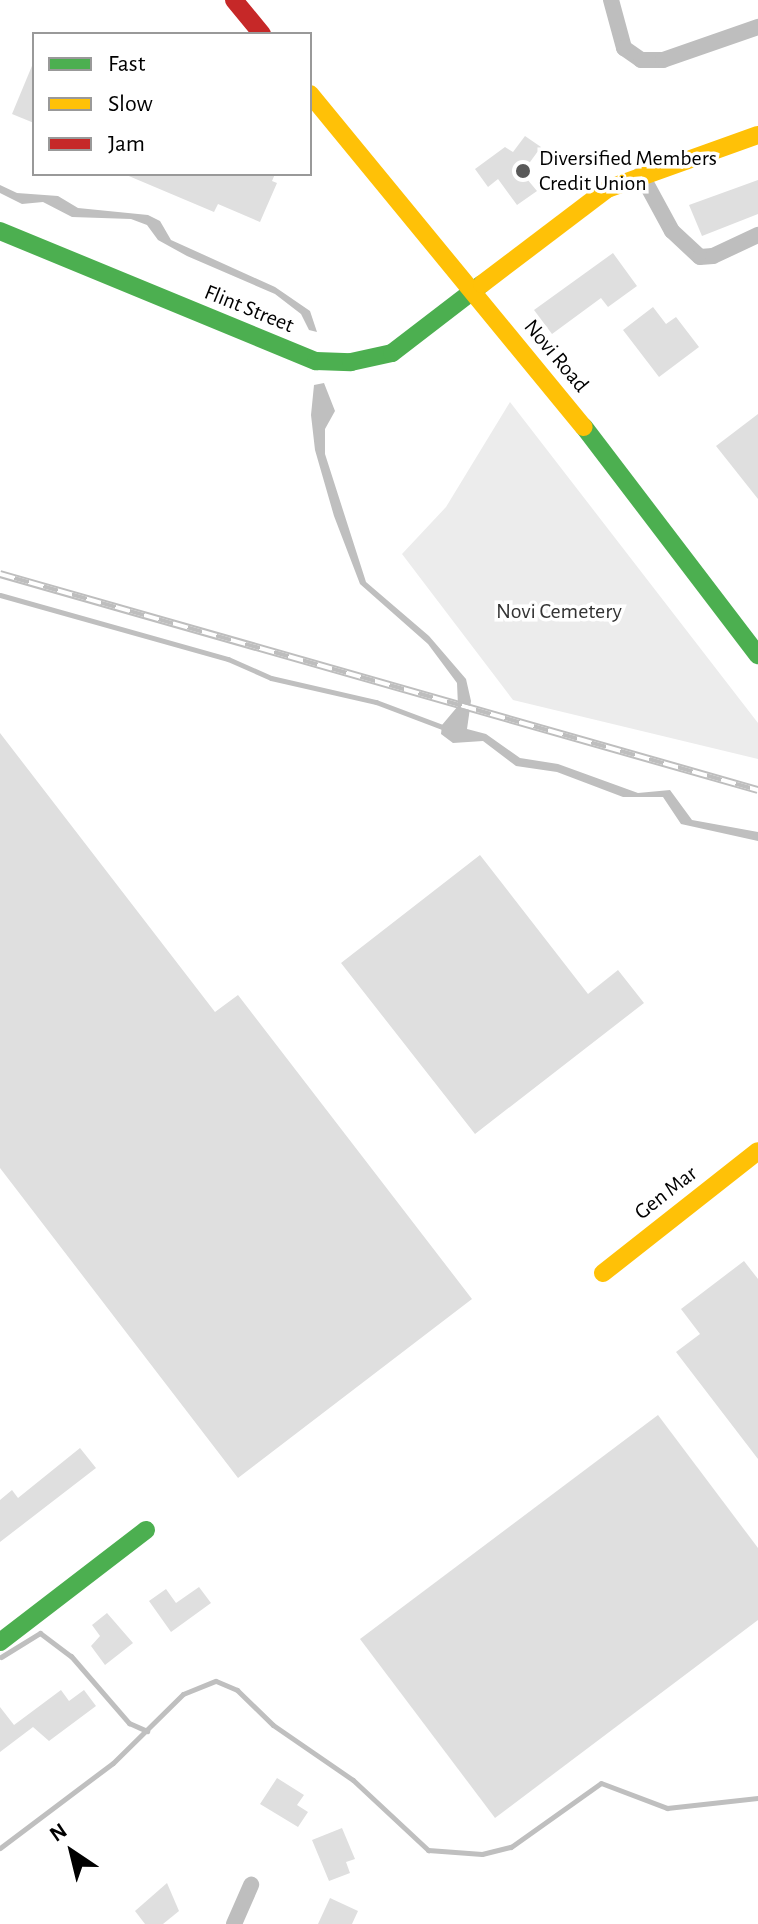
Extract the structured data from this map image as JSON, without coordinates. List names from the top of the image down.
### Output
{
  "streets": {
    "street": ["Flint Street", "Novi Road", "Gen Mar"]
  },
  "crossings": [
    ["Flint Street", "Novi Road"]
  ],
  "parks": ["Novi Cemetery"],
  "places": ["Diversified Members Credit Union"],
  "legend": ["Fast", "Slow", "Jam"],
  "north": "top left"
}
